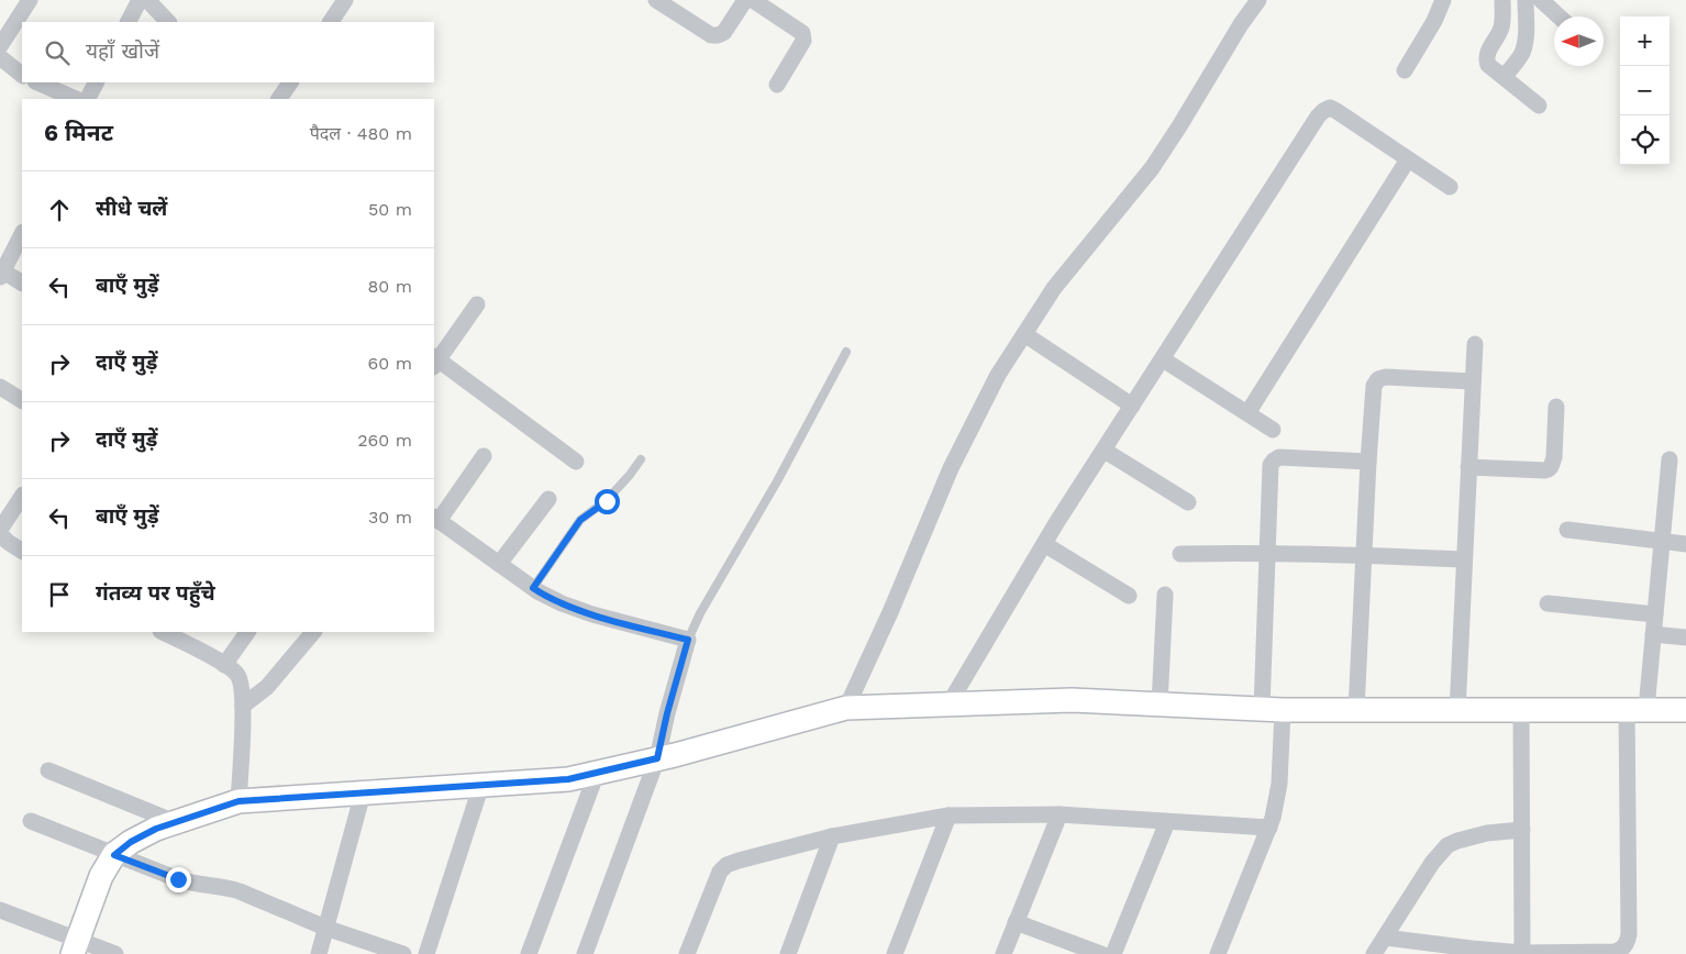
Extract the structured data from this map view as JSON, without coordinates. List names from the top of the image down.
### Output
{
  "north": "left",
  "page": {
    "map_buttons": ["+", "−"],
    "search": "यहाँ खोजें",
    "heading": ["6 मिनट", "पैदल · 480 m"],
    "list": [
      ["सीधे चलें", "50 m"],
      ["बाएँ मुड़ें", "80 m"],
      ["दाएँ मुड़ें", "60 m"],
      ["दाएँ मुड़ें", "260 m"],
      ["बाएँ मुड़ें", "30 m"],
      "गंतव्य पर पहुँचे"
    ]
  }
}
